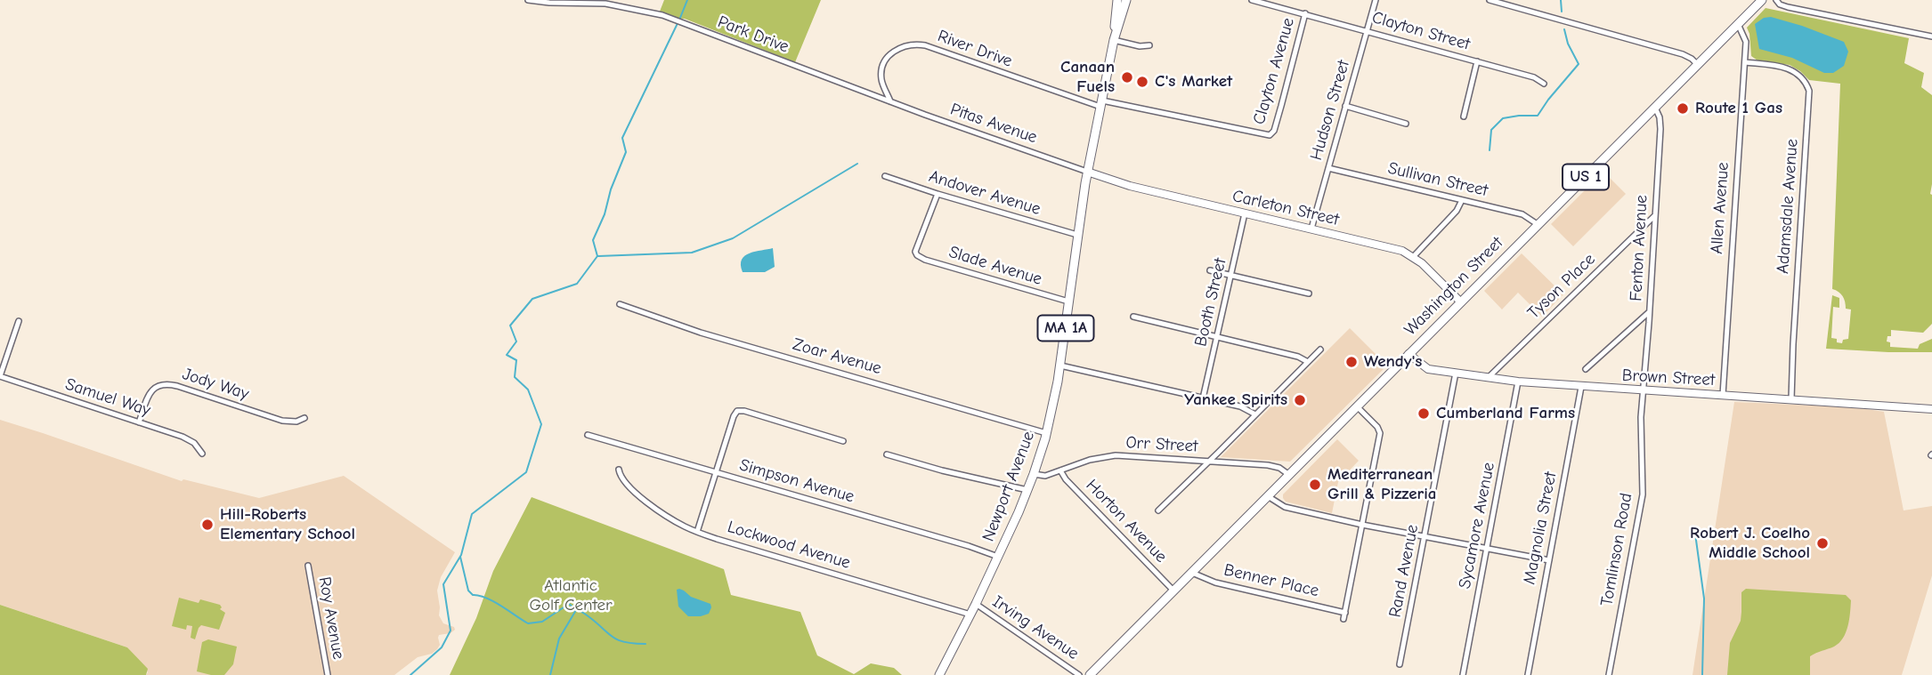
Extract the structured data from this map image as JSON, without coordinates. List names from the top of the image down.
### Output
{
  "streets": {
    "main road": [
      "US 1",
      "Washington Street",
      "MA 1A",
      "Newport Avenue"
    ],
    "street": [
      "Clayton Street",
      "Park Drive",
      "River Drive",
      "Clayton Avenue",
      "Hudson Street",
      "Pitas Avenue",
      "Sullivan Street",
      "Andover Avenue",
      "Adamsdale Avenue",
      "Carleton Street",
      "Allen Avenue",
      "Fenton Avenue",
      "Slade Avenue",
      "Tyson Place",
      "Booth Street",
      "Zoar Avenue",
      "Brown Street",
      "Jody Way",
      "Samuel Way",
      "Orr Street",
      "Simpson Avenue",
      "Horton Avenue",
      "Sycamore Avenue",
      "Magnolia Street",
      "Lockwood Avenue",
      "Tomlinson Road",
      "Rand Avenue",
      "Benner Place",
      "Roy Avenue",
      "Irving Avenue"
    ]
  },
  "crossings": [
    ["Clayton Street", "Clayton Avenue"],
    ["Clayton Street", "Hudson Street"],
    ["Park Drive", "River Drive"],
    ["Park Drive", "Pitas Avenue"],
    ["River Drive", "Clayton Avenue"],
    ["River Drive", "Pitas Avenue"],
    ["River Drive", "Newport Avenue"],
    ["Clayton Avenue", "Newport Avenue"],
    ["Hudson Street", "Sullivan Street"],
    ["Hudson Street", "Carleton Street"],
    ["Pitas Avenue", "Carleton Street"],
    ["Pitas Avenue", "Newport Avenue"],
    ["Sullivan Street", "Washington Street"],
    ["Andover Avenue", "Slade Avenue"],
    ["Andover Avenue", "Newport Avenue"],
    ["Adamsdale Avenue", "Allen Avenue"],
    ["Adamsdale Avenue", "Brown Street"],
    ["Carleton Street", "Washington Street"],
    ["Carleton Street", "Booth Street"],
    ["Carleton Street", "Newport Avenue"],
    ["Allen Avenue", "Washington Street"],
    ["Allen Avenue", "Brown Street"],
    ["Fenton Avenue", "Washington Street"],
    ["Fenton Avenue", "Tyson Place"],
    ["Fenton Avenue", "Brown Street"],
    ["Fenton Avenue", "Tomlinson Road"],
    ["Slade Avenue", "Newport Avenue"],
    ["Washington Street", "Brown Street"],
    ["Washington Street", "Orr Street"],
    ["Washington Street", "Horton Avenue"],
    ["Washington Street", "Benner Place"],
    ["Tyson Place", "Brown Street"],
    ["Zoar Avenue", "Newport Avenue"],
    ["Brown Street", "Sycamore Avenue"],
    ["Brown Street", "Magnolia Street"],
    ["Brown Street", "Tomlinson Road"],
    ["Brown Street", "Rand Avenue"],
    ["Jody Way", "Samuel Way"],
    ["Orr Street", "Newport Avenue"],
    ["Orr Street", "Horton Avenue"],
    ["Simpson Avenue", "Newport Avenue"],
    ["Newport Avenue", "Lockwood Avenue"],
    ["Newport Avenue", "Irving Avenue"]
  ],
  "parks": ["Atlantic Golf Center"],
  "places": [
    "Canaan Fuels",
    "C's Market",
    "Route 1 Gas",
    "Wendy's",
    "Yankee Spirits",
    "Cumberland Farms",
    "Mediterranean Grill & Pizzeria",
    "Hill-Roberts Elementary School",
    "Robert J. Coelho Middle School"
  ]
}
